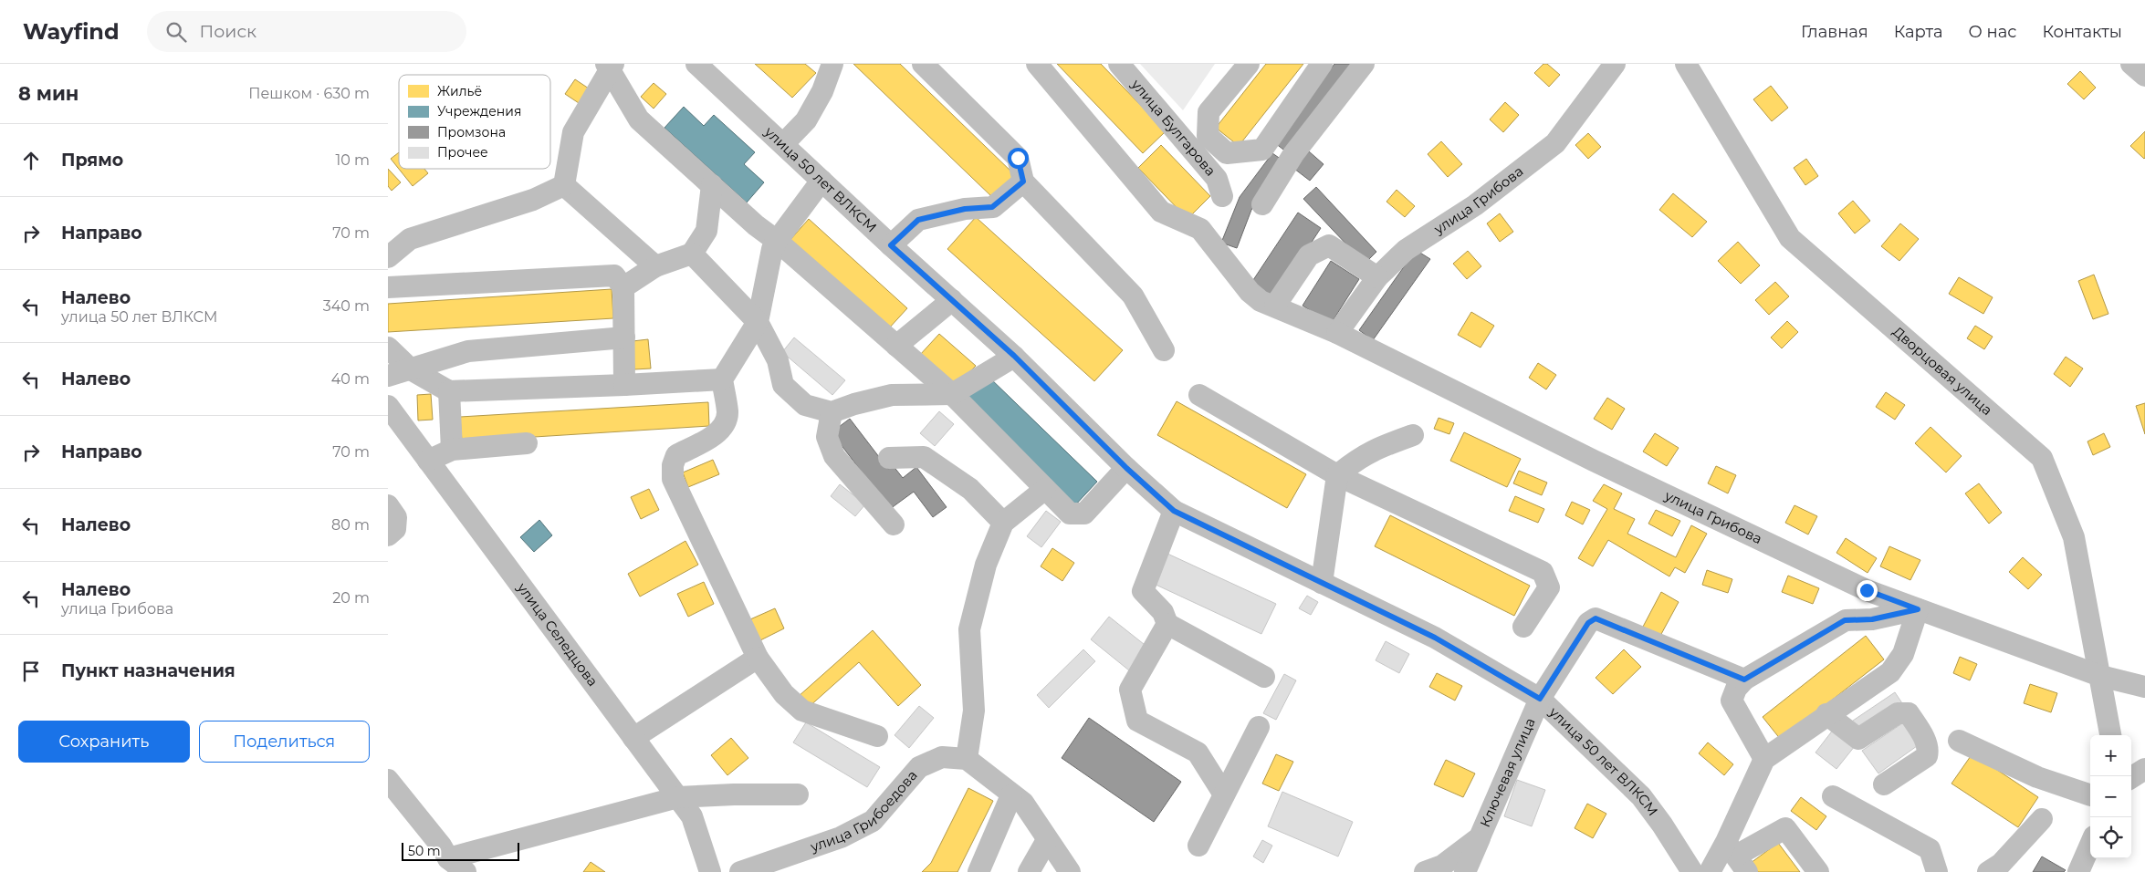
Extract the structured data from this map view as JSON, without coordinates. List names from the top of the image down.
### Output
{
  "streets": {
    "street": [
      "улица Булгарова",
      "улица 50 лет ВЛКСМ",
      "улица Грибова",
      "Дворцовая улица",
      "улица Селедцова",
      "Ключевая улица",
      "улица Грибоедова"
    ]
  },
  "crossings": [
    ["улица 50 лет ВЛКСМ", "Ключевая улица"],
    ["улица Грибова", "Дворцовая улица"]
  ],
  "legend": [
    "Жильё",
    "Учреждения",
    "Промзона",
    "Прочее"
  ],
  "scale_bar": "50 m",
  "page": {
    "header": "Wayfind",
    "search": "Поиск",
    "nav": [
      "Главная",
      "Карта",
      "О нас",
      "Контакты"
    ],
    "heading": ["8 мин", "Пешком · 630 m"],
    "list": [
      ["Прямо", "10 m"],
      ["Направо", "70 m"],
      ["Налево", "улица 50 лет ВЛКСМ", "340 m"],
      ["Налево", "40 m"],
      ["Направо", "70 m"],
      ["Налево", "80 m"],
      ["Налево", "улица Грибова", "20 m"],
      "Пункт назначения"
    ],
    "buttons": ["Сохранить", "Поделиться"],
    "map_buttons": ["+", "−"],
    "scale": "50 m"
  }
}
